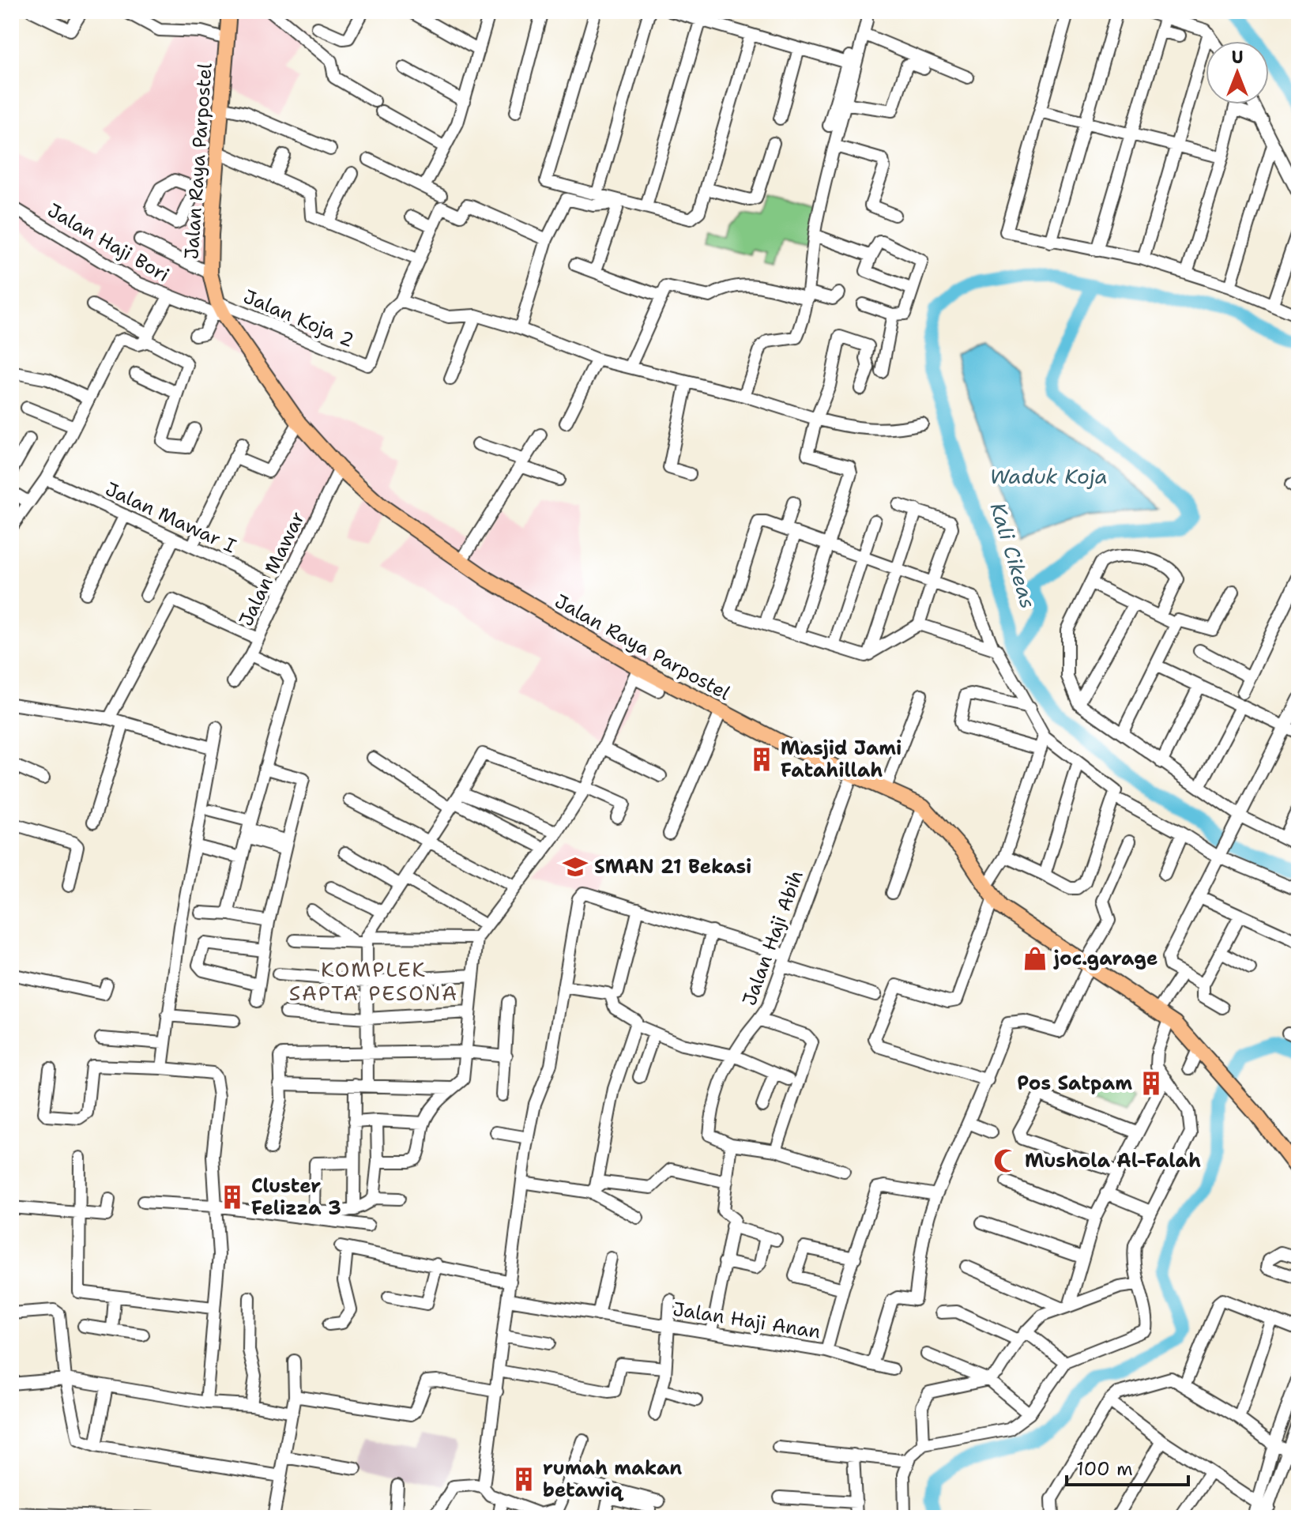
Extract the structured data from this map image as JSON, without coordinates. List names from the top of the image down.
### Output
{
  "streets": {
    "main road": ["Jalan Raya Parpostel"],
    "street": [
      "Jalan Haji Bori",
      "Jalan Koja 2",
      "Jalan Mawar I",
      "Jalan Mawar",
      "Jalan Haji Abih",
      "Jalan Haji Anan"
    ]
  },
  "crossings": [
    ["Jalan Raya Parpostel", "Jalan Haji Bori"],
    ["Jalan Raya Parpostel", "Jalan Koja 2"],
    ["Jalan Raya Parpostel", "Jalan Mawar"],
    ["Jalan Raya Parpostel", "Jalan Haji Abih"],
    ["Jalan Haji Bori", "Jalan Koja 2"],
    ["Jalan Mawar I", "Jalan Mawar"]
  ],
  "districts": ["KOMPLEK SAPTA PESONA"],
  "water": ["Waduk Koja", "Kali Cikeas"],
  "places": {
    "building": [
      "Masjid Jami Fatahillah",
      "Pos Satpam",
      "Cluster Felizza 3",
      "rumah makan betawiq"
    ],
    "school or university": ["SMAN 21 Bekasi"],
    "shop": ["joc.garage"],
    "mosque": ["Mushola Al-Falah"]
  },
  "scale_bar": "100 m",
  "north": "top"
}
